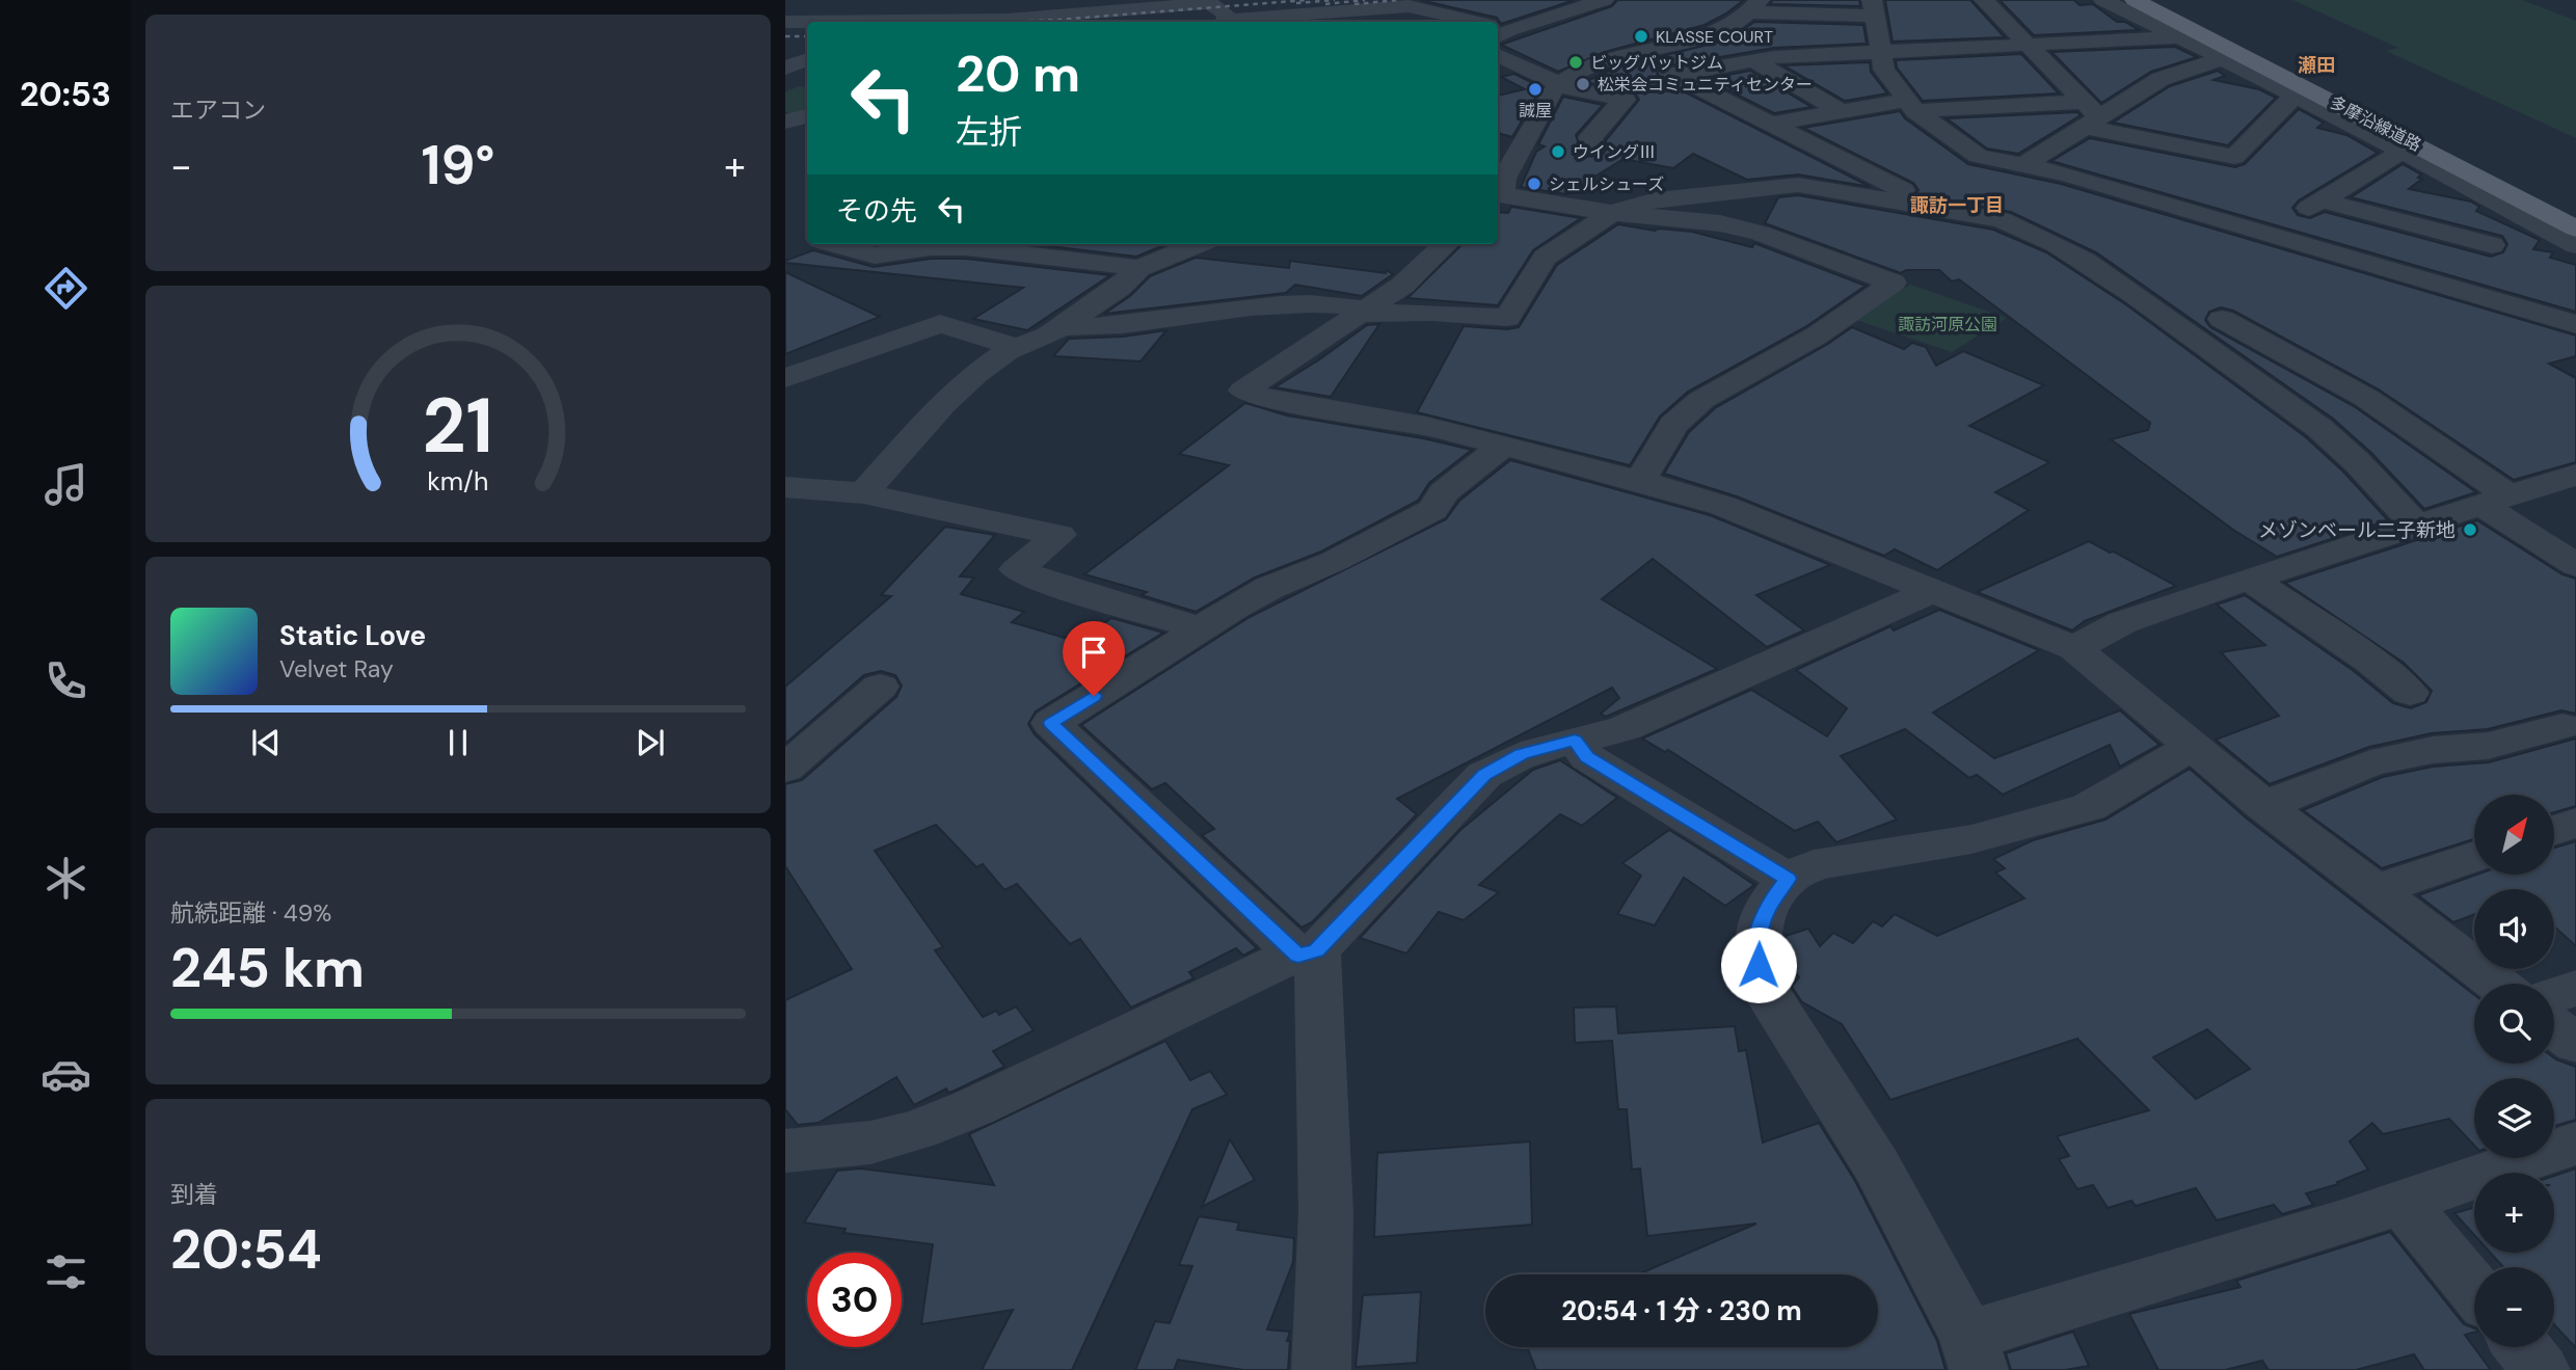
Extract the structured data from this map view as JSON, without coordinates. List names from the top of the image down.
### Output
{
  "streets": {
    "main road": ["多摩沿線道路"]
  },
  "districts": ["瀬田", "諏訪一丁目"],
  "parks": ["諏訪河原公園"],
  "places": [
    "KLASSE COURT",
    "ビッグバットジム",
    "松栄会コミュニティセンター",
    "誠屋",
    "ウイングⅢ",
    "シェルシューズ",
    "メゾンベール二子新地"
  ],
  "north": "top right",
  "page": {
    "tabs": "20:53",
    "tile": [
      "エアコン",
      ["航続距離 · 49%", "245 km"],
      ["到着", "20:54"]
    ],
    "turn": ["20 m", "左折"],
    "heat": ["−", "19°", "+"],
    "then": "その先",
    "song": ["Static Love", "Velvet Ray"],
    "map_buttons": ["+", "−"],
    "limit": "30",
    "trip": "20:54 · 1 分 · 230 m",
    "gauge": ["21", "km/h"]
  }
}
